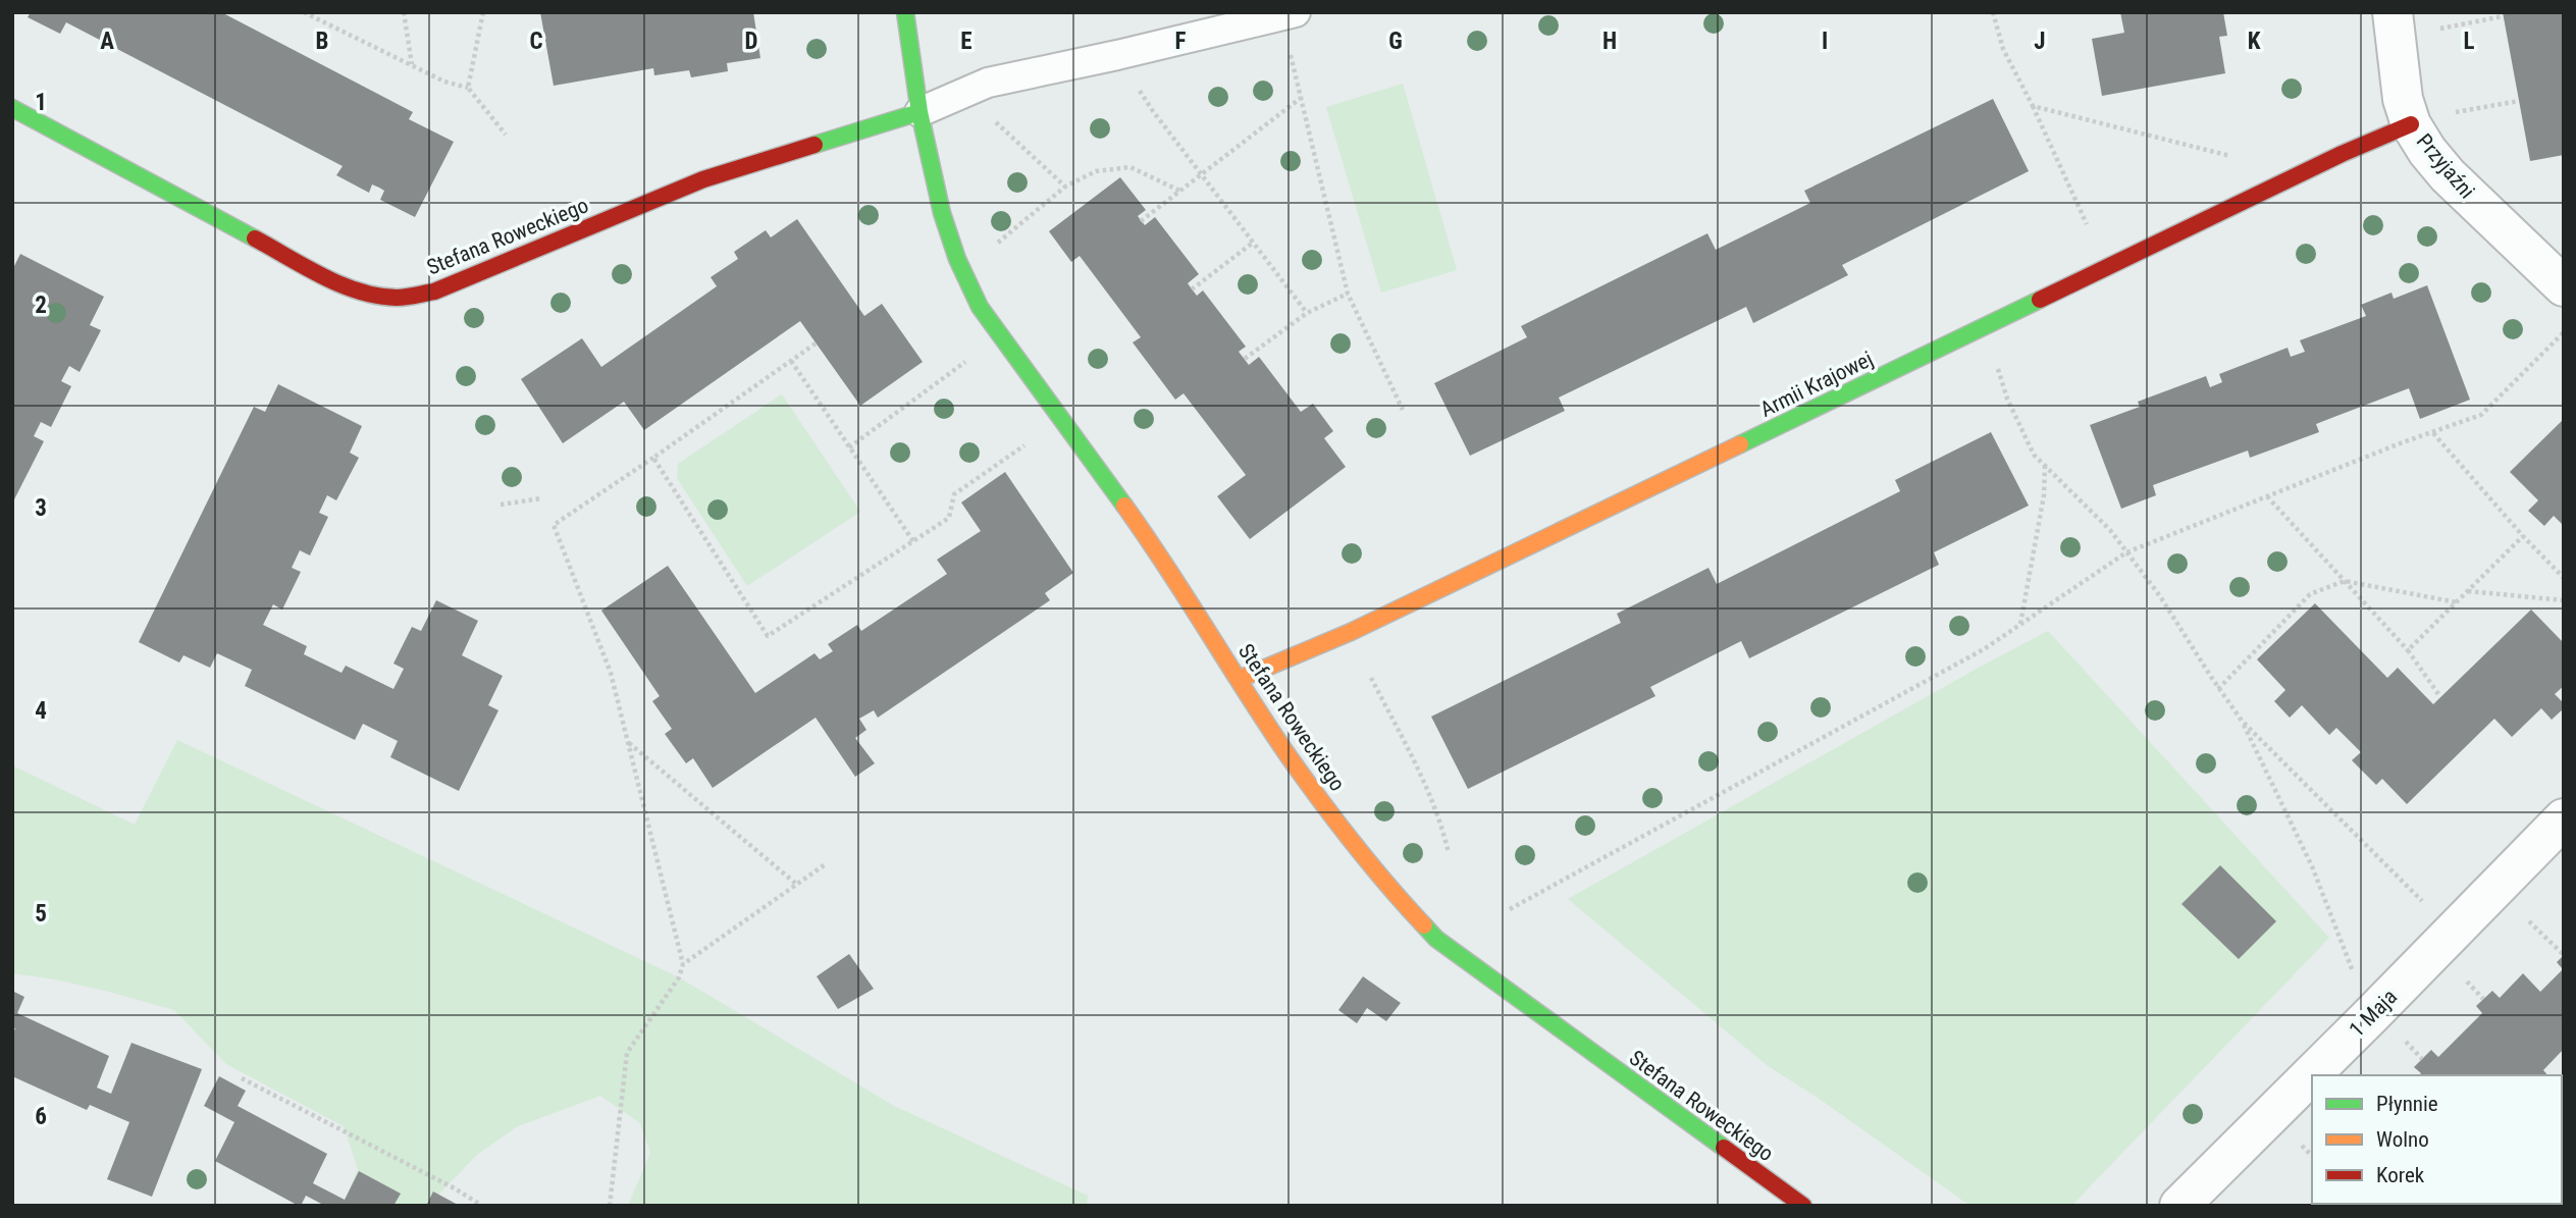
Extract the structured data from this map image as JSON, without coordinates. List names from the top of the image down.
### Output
{
  "streets": {
    "street": [
      "Przyjaźni",
      "Stefana Roweckiego",
      "Armii Krajowej",
      "1 Maja"
    ]
  },
  "crossings": [
    ["Przyjaźni", "Armii Krajowej"],
    ["Stefana Roweckiego", "Armii Krajowej"]
  ],
  "legend": ["Płynnie", "Wolno", "Korek"],
  "grid": {
    "columns": [
      "A",
      "B",
      "C",
      "D",
      "E",
      "F",
      "G",
      "H",
      "I",
      "J",
      "K",
      "L"
    ],
    "rows": [
      "1",
      "2",
      "3",
      "4",
      "5",
      "6"
    ]
  }
}
